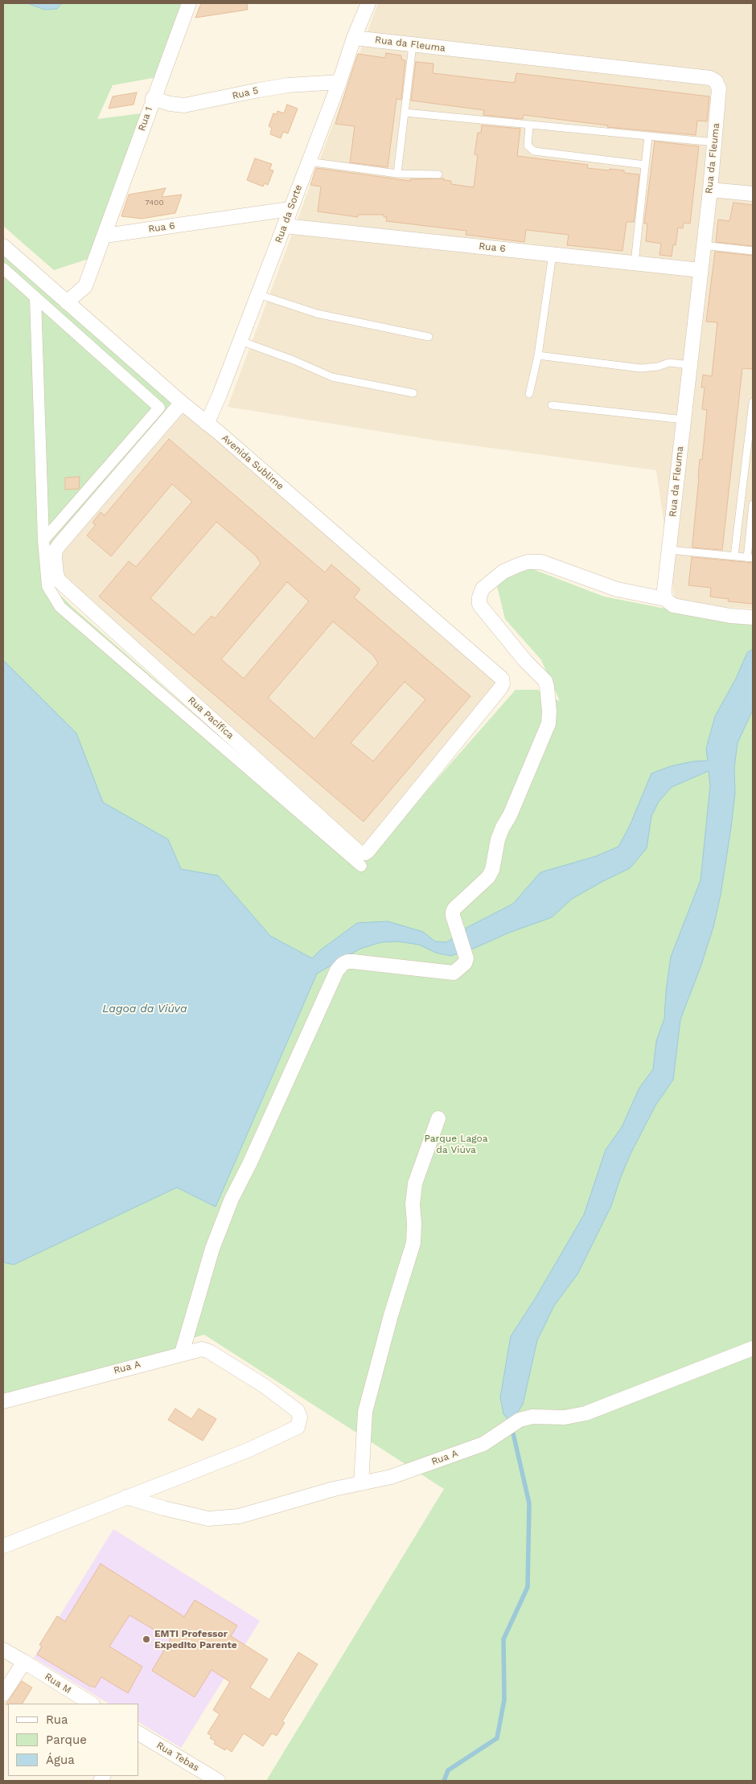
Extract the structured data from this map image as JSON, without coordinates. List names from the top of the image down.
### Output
{
  "streets": {
    "street": [
      "Rua da Fleuma",
      "Rua 5",
      "Rua 1",
      "Rua da Sorte",
      "Rua 6",
      "Avenida Sublime",
      "Rua Pacífica",
      "Rua A",
      "Rua M",
      "Rua Tebas"
    ]
  },
  "crossings": [
    ["Rua da Fleuma", "Rua da Sorte"],
    ["Rua da Fleuma", "Rua 6"],
    ["Rua 5", "Rua 1"],
    ["Rua 5", "Rua da Sorte"],
    ["Rua 1", "Rua 6"],
    ["Rua 1", "Avenida Sublime"],
    ["Rua da Sorte", "Rua 6"],
    ["Rua da Sorte", "Avenida Sublime"],
    ["Avenida Sublime", "Rua Pacífica"]
  ],
  "water": ["Lagoa da Viúva"],
  "parks": ["Parque Lagoa da Viúva"],
  "places": ["EMTI Professor Expedito Parente"],
  "house_numbers": ["7400"],
  "legend": ["Rua", "Parque", "Água"]
}
